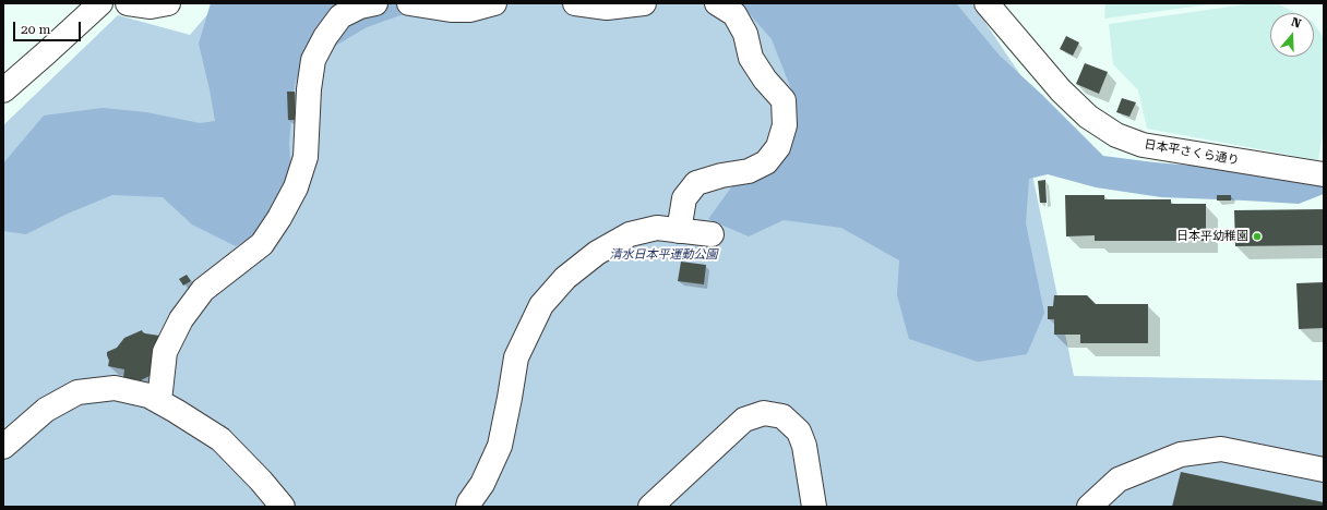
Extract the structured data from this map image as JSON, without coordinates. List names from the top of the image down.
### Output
{
  "streets": {
    "street": ["日本平さくら通り"]
  },
  "parks": ["清水日本平運動公園"],
  "places": ["日本平幼稚園"],
  "scale_bar": "20 m",
  "north": "top"
}
